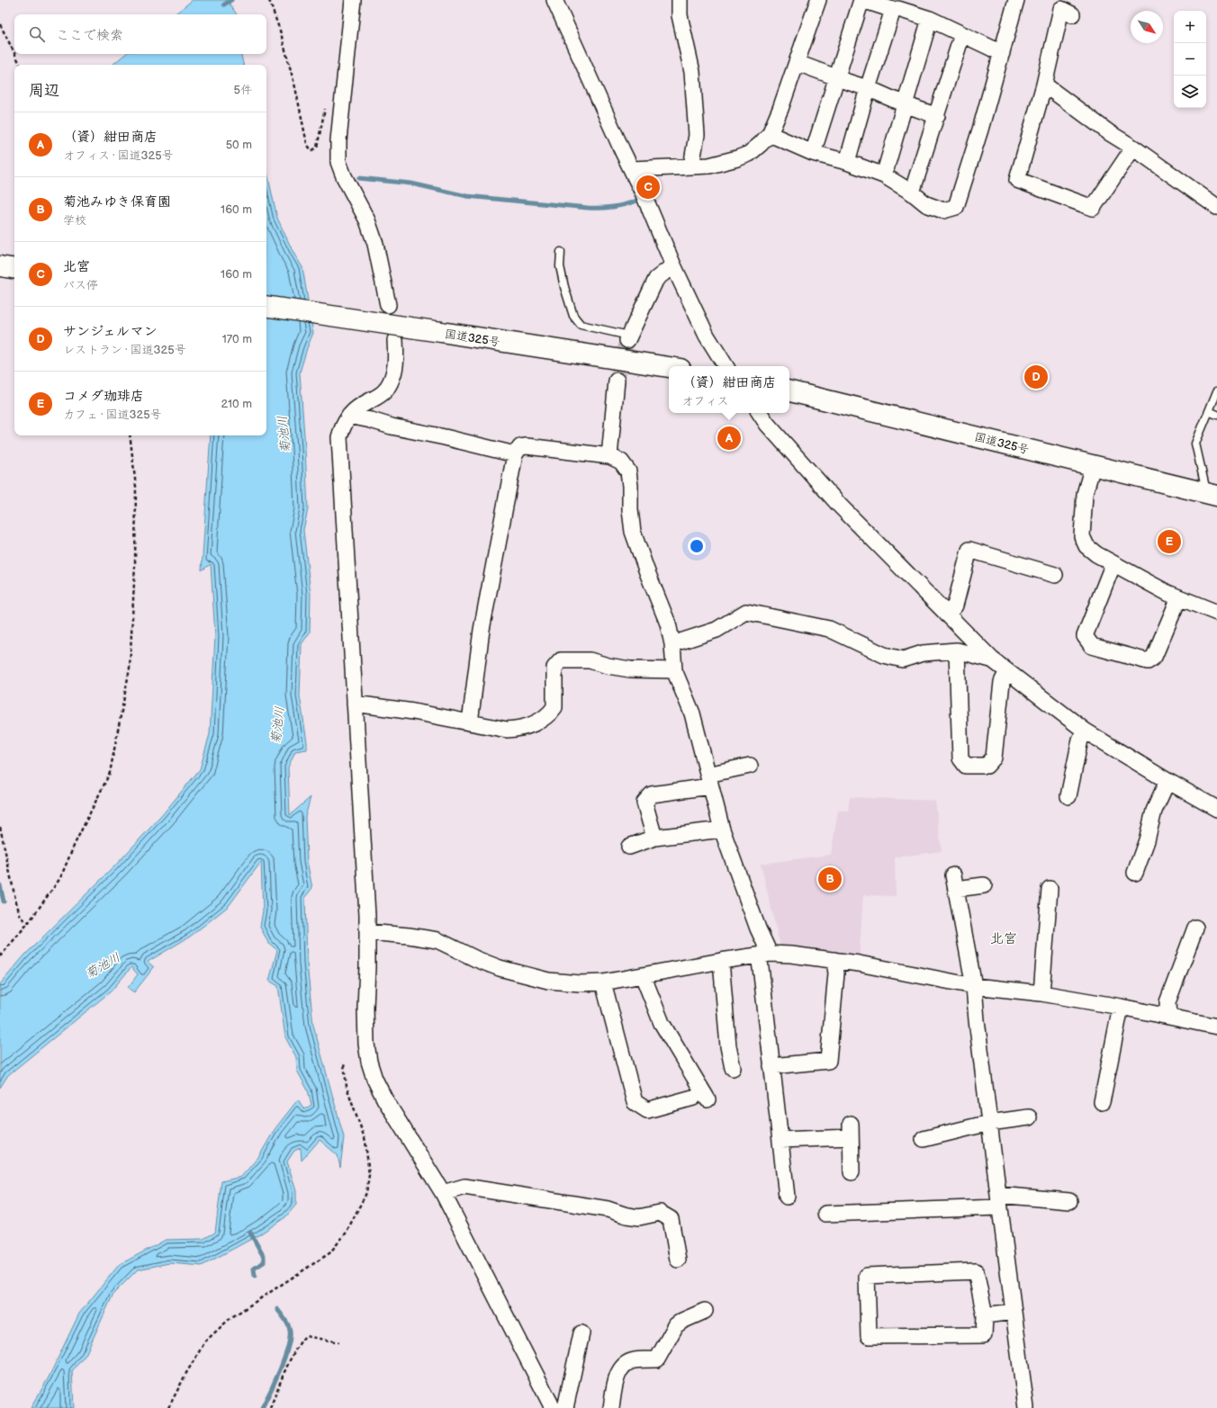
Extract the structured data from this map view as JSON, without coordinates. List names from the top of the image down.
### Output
{
  "streets": {
    "highway": ["国道325号"]
  },
  "districts": ["北宮"],
  "water": ["菊池川"],
  "north": "bottom right",
  "page": {
    "map_buttons": ["+", "−"],
    "search": "ここで検索",
    "heading": ["周辺", "5件"],
    "list": [
      {
        "mark": "A",
        "name": "（資）紺田商店",
        "note": "オフィス · 国道325号",
        "value": "50 m"
      },
      {
        "mark": "B",
        "name": "菊池みゆき保育園",
        "note": "学校",
        "value": "160 m"
      },
      {
        "mark": "C",
        "name": "北宮",
        "note": "バス停",
        "value": "160 m"
      },
      {
        "mark": "D",
        "name": "サンジェルマン",
        "note": "レストラン · 国道325号",
        "value": "170 m"
      },
      {
        "mark": "E",
        "name": "コメダ珈琲店",
        "note": "カフェ · 国道325号",
        "value": "210 m"
      }
    ],
    "pins": [
      "C",
      "D",
      "A",
      "E",
      "B"
    ],
    "popup": ["（資）紺田商店", "オフィス"]
  }
}
